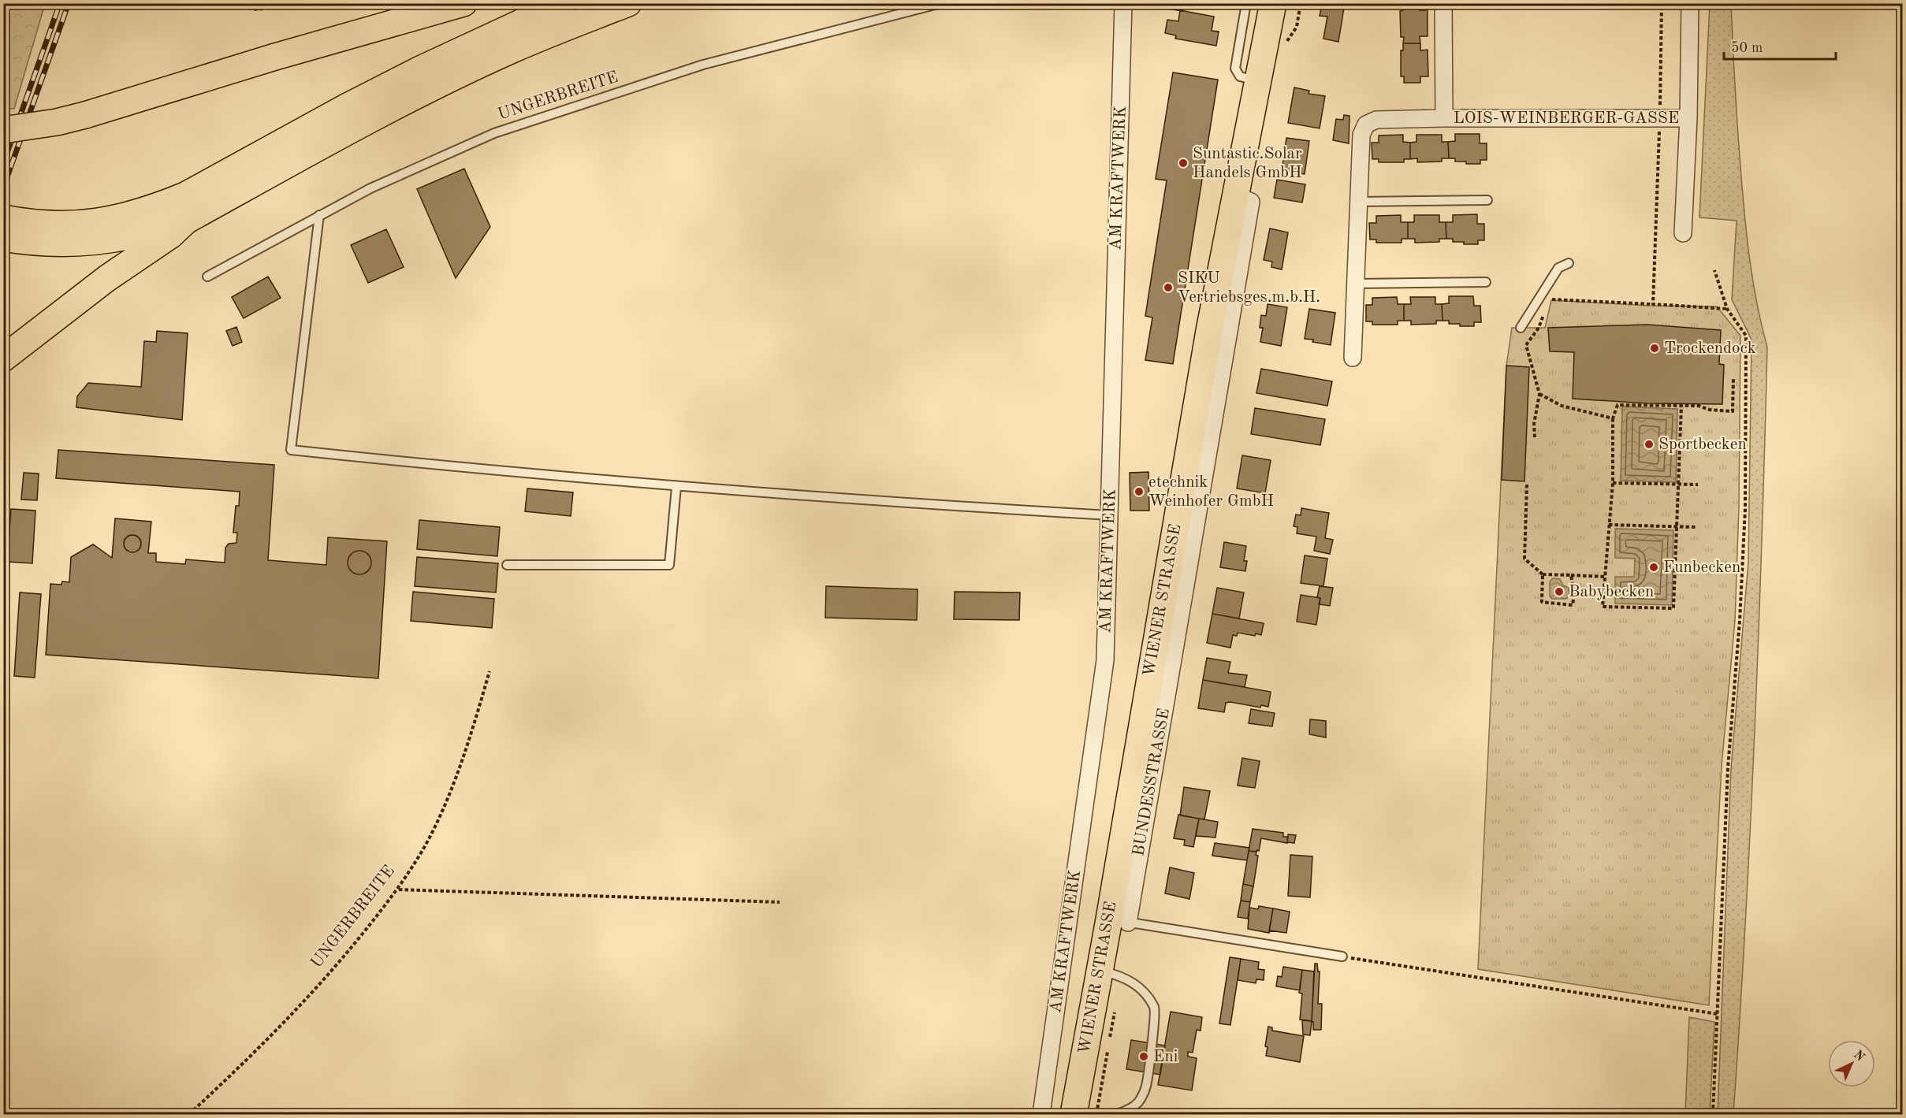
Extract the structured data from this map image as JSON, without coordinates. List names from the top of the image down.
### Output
{
  "streets": {
    "main road": ["WIENER STRASSE"],
    "street": ["LOIS-WEINBERGER-GASSE", "AM KRAFTWERK"],
    "lane": ["UNGERBREITE"]
  },
  "places": [
    "Suntastic.Solar Handels GmbH",
    "SIKU Vertriebsges.m.b.H.",
    "Trockendock",
    "Sportbecken",
    "etechnik Weinhofer GmbH",
    "Funbecken",
    "Babybecken",
    "Eni"
  ],
  "scale_bar": "50 m",
  "north": "top right"
}
